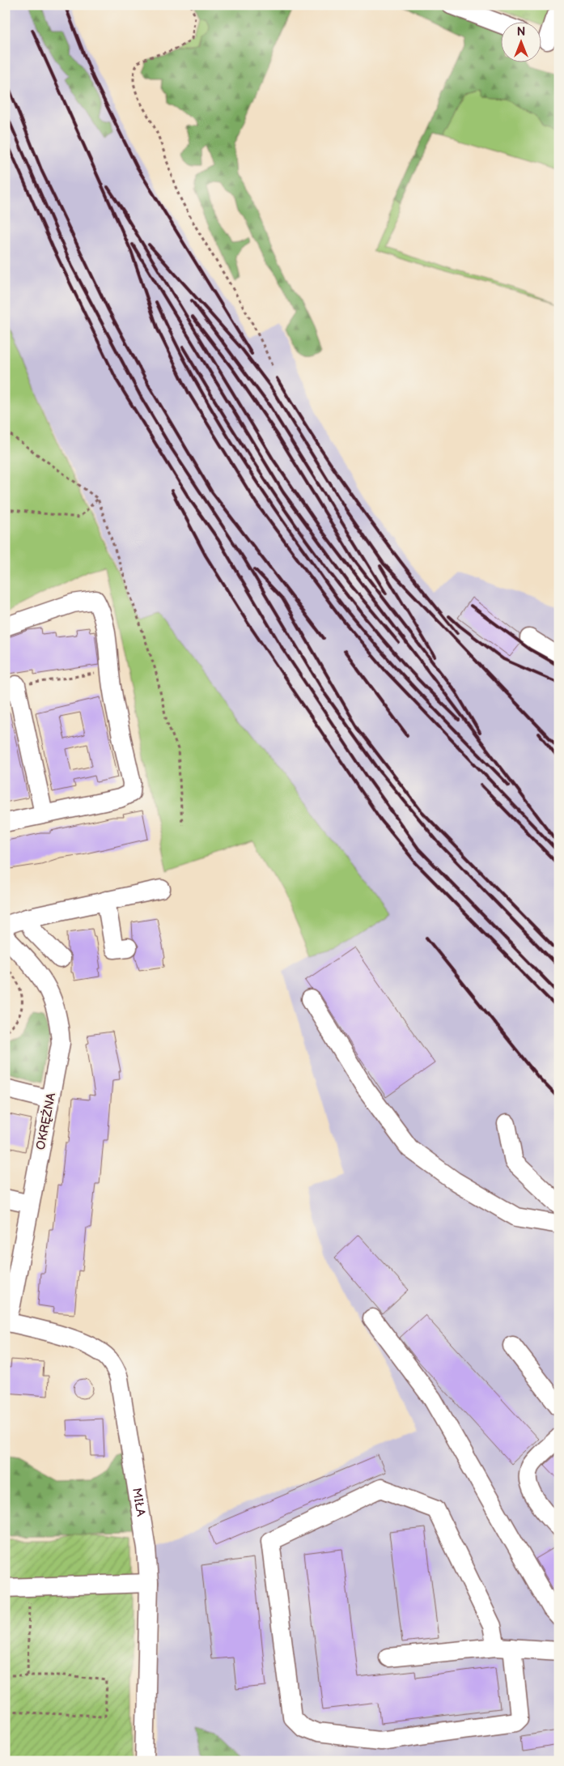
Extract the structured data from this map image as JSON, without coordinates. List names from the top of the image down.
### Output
{
  "streets": {
    "street": ["OKRĘŻNA", "MIŁA"]
  },
  "crossings": [
    ["OKRĘŻNA", "MIŁA"]
  ],
  "north": "top"
}
